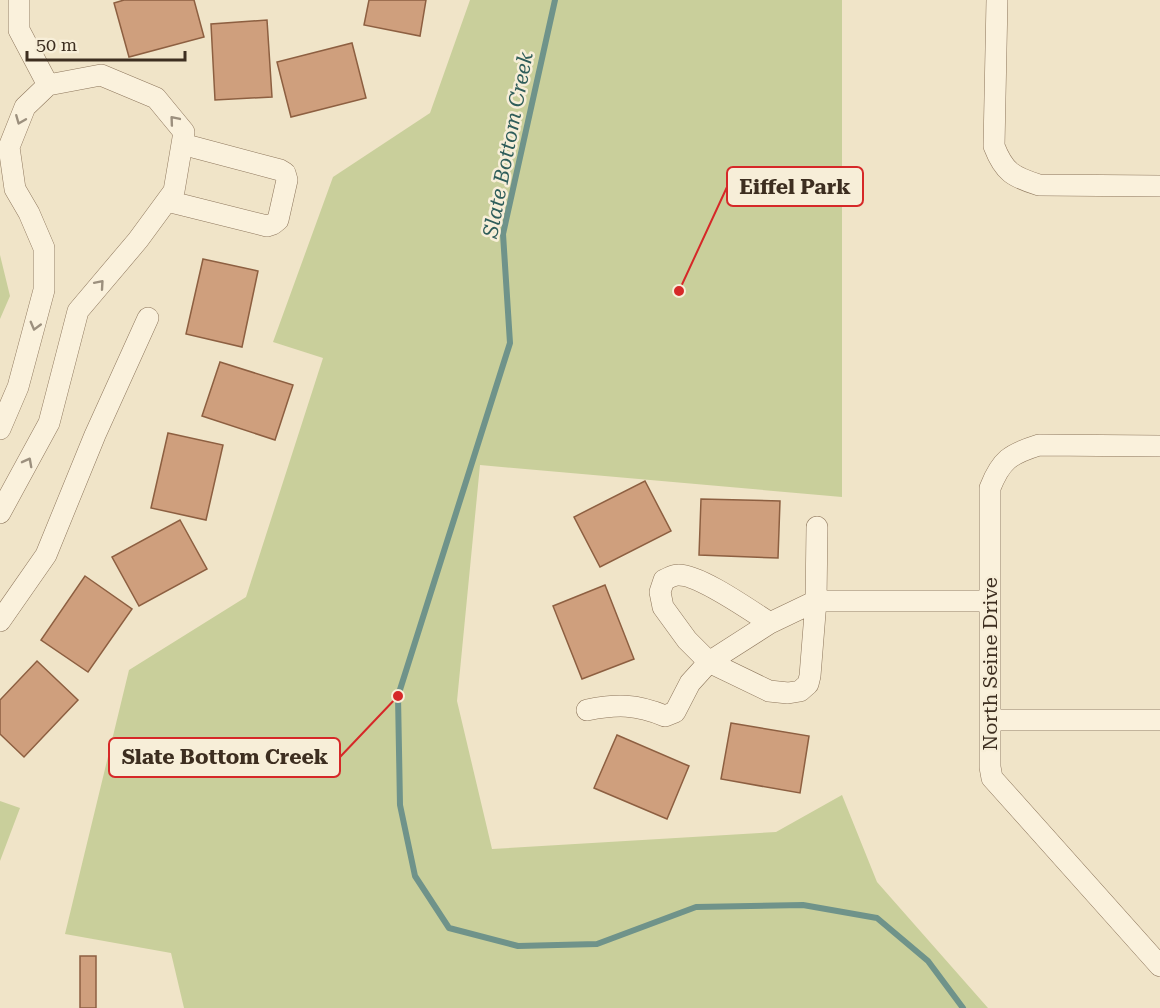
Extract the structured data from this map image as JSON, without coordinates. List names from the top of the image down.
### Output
{
  "streets": {
    "street": ["North Seine Drive"]
  },
  "water": ["Slate Bottom Creek"],
  "places": ["Eiffel Park", "Slate Bottom Creek"],
  "scale_bar": "50 m"
}
